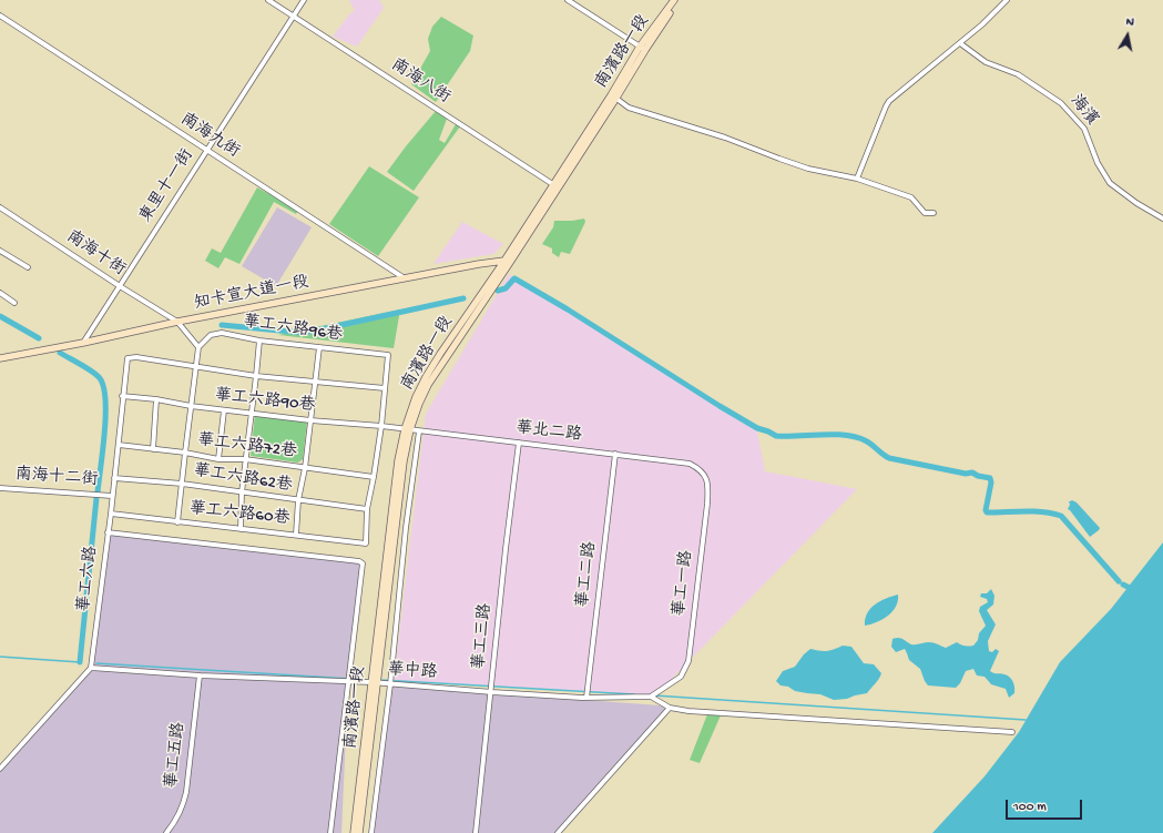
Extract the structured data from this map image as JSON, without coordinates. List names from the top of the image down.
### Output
{
  "streets": {
    "main road": ["南濱路一段", "知卡宣大道一段"],
    "street": [
      "南海八街",
      "海濱",
      "南海九街",
      "東里十一街",
      "南海十街",
      "華工六路96巷",
      "華工六路90巷",
      "華北二路",
      "華工六路72巷",
      "南海十二街",
      "華工六路62巷",
      "華工六路60巷",
      "華工二路",
      "華工六路",
      "華工一路",
      "華工三路",
      "華中路",
      "華工五路"
    ]
  },
  "crossings": [
    ["南濱路一段", "南海八街"],
    ["南濱路一段", "知卡宣大道一段"],
    ["南濱路一段", "華工六路90巷"],
    ["南濱路一段", "華北二路"],
    ["南濱路一段", "華中路"],
    ["南海八街", "東里十一街"],
    ["南海九街", "東里十一街"],
    ["南海九街", "知卡宣大道一段"],
    ["東里十一街", "南海十街"],
    ["東里十一街", "知卡宣大道一段"],
    ["南海十街", "知卡宣大道一段"],
    ["南海十街", "華工六路96巷"],
    ["華工六路96巷", "華工六路90巷"],
    ["華工六路90巷", "華北二路"],
    ["華工六路90巷", "華工六路"],
    ["華北二路", "華工二路"],
    ["華北二路", "華工一路"],
    ["華北二路", "華工三路"],
    ["華工六路72巷", "華工六路"],
    ["南海十二街", "華工六路"],
    ["華工六路62巷", "華工六路60巷"],
    ["華工六路62巷", "華工六路"],
    ["華工六路60巷", "華工六路"],
    ["華工二路", "華中路"],
    ["華工六路", "華中路"],
    ["華工一路", "華中路"],
    ["華工三路", "華中路"],
    ["華中路", "華工五路"]
  ],
  "scale_bar": "100 m",
  "north": "top"
}
